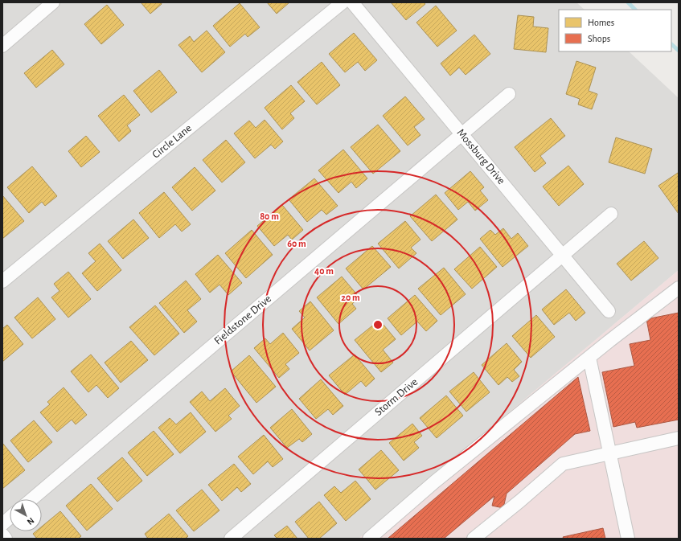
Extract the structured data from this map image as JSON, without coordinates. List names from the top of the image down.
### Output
{
  "streets": {
    "street": [
      "Circle Lane",
      "Mossburg Drive",
      "Fieldstone Drive",
      "Storm Drive"
    ]
  },
  "crossings": [
    ["Mossburg Drive", "Fieldstone Drive"],
    ["Mossburg Drive", "Storm Drive"]
  ],
  "legend": ["Homes", "Shops"],
  "north": "bottom right",
  "rings": [
    "80 m",
    "60 m",
    "40 m",
    "20 m"
  ]
}
